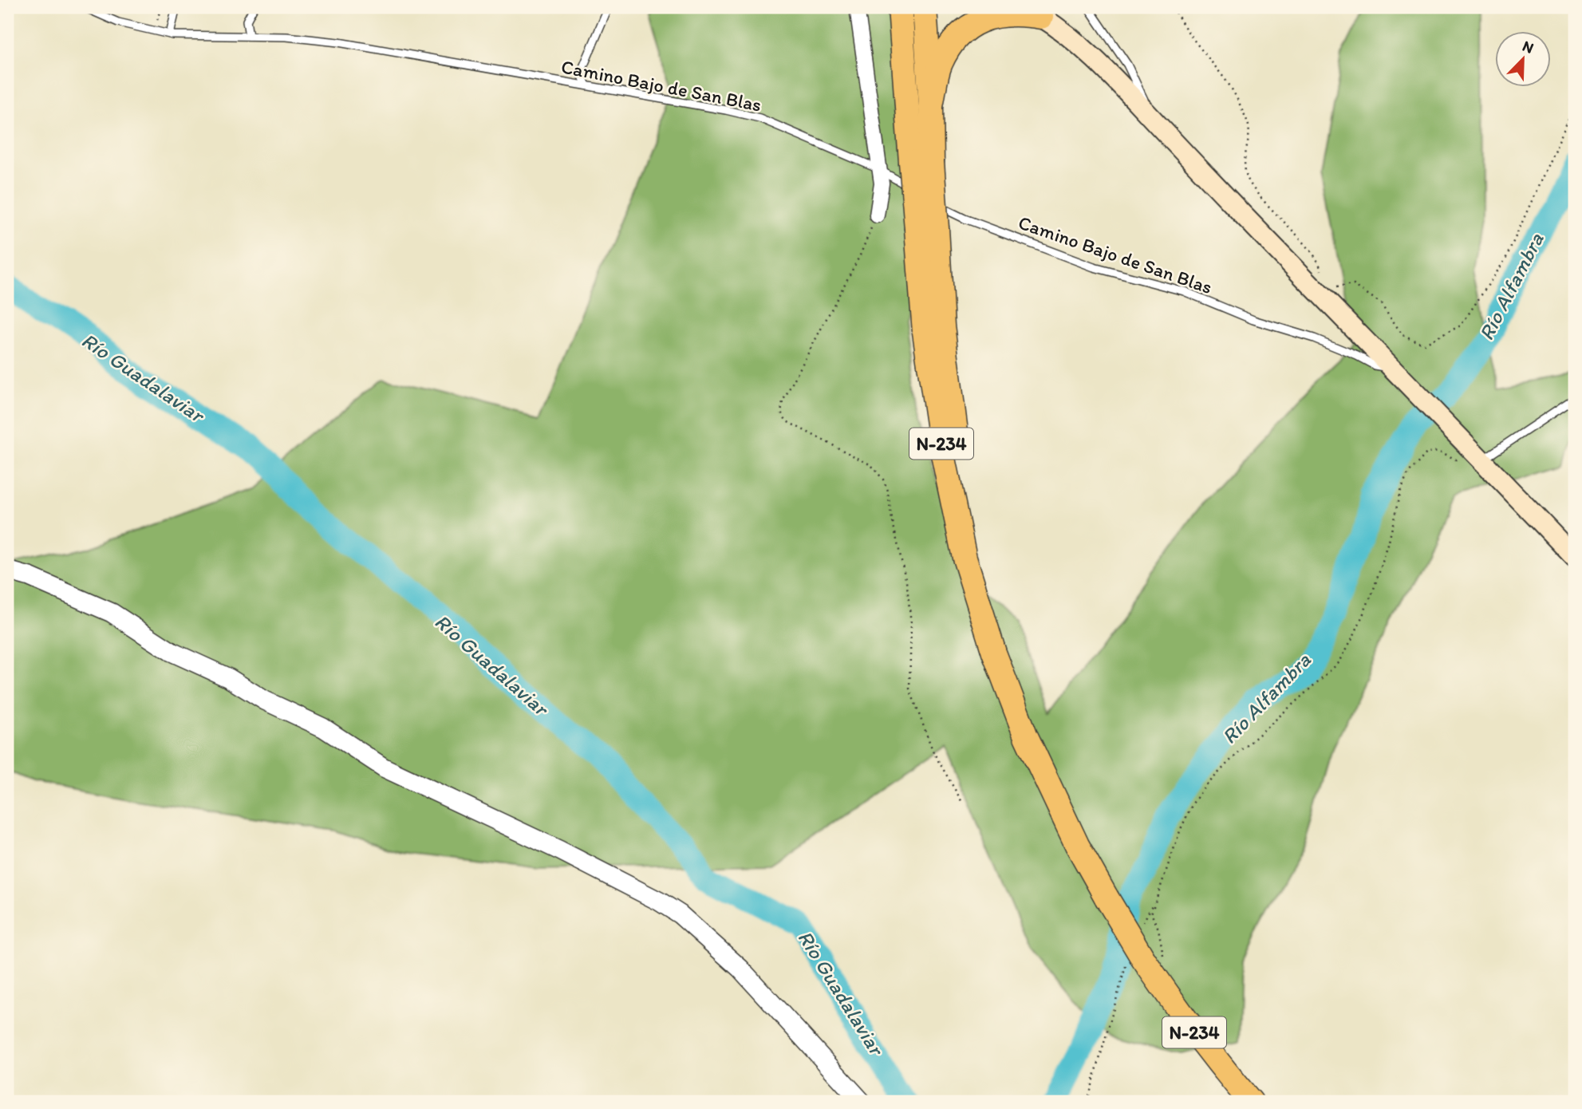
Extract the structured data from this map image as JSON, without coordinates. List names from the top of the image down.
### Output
{
  "streets": {
    "highway": ["N-234"],
    "lane": ["Camino Bajo de San Blas"]
  },
  "water": ["Río Alfambra", "Río Guadalaviar"],
  "north": "top right"
}
